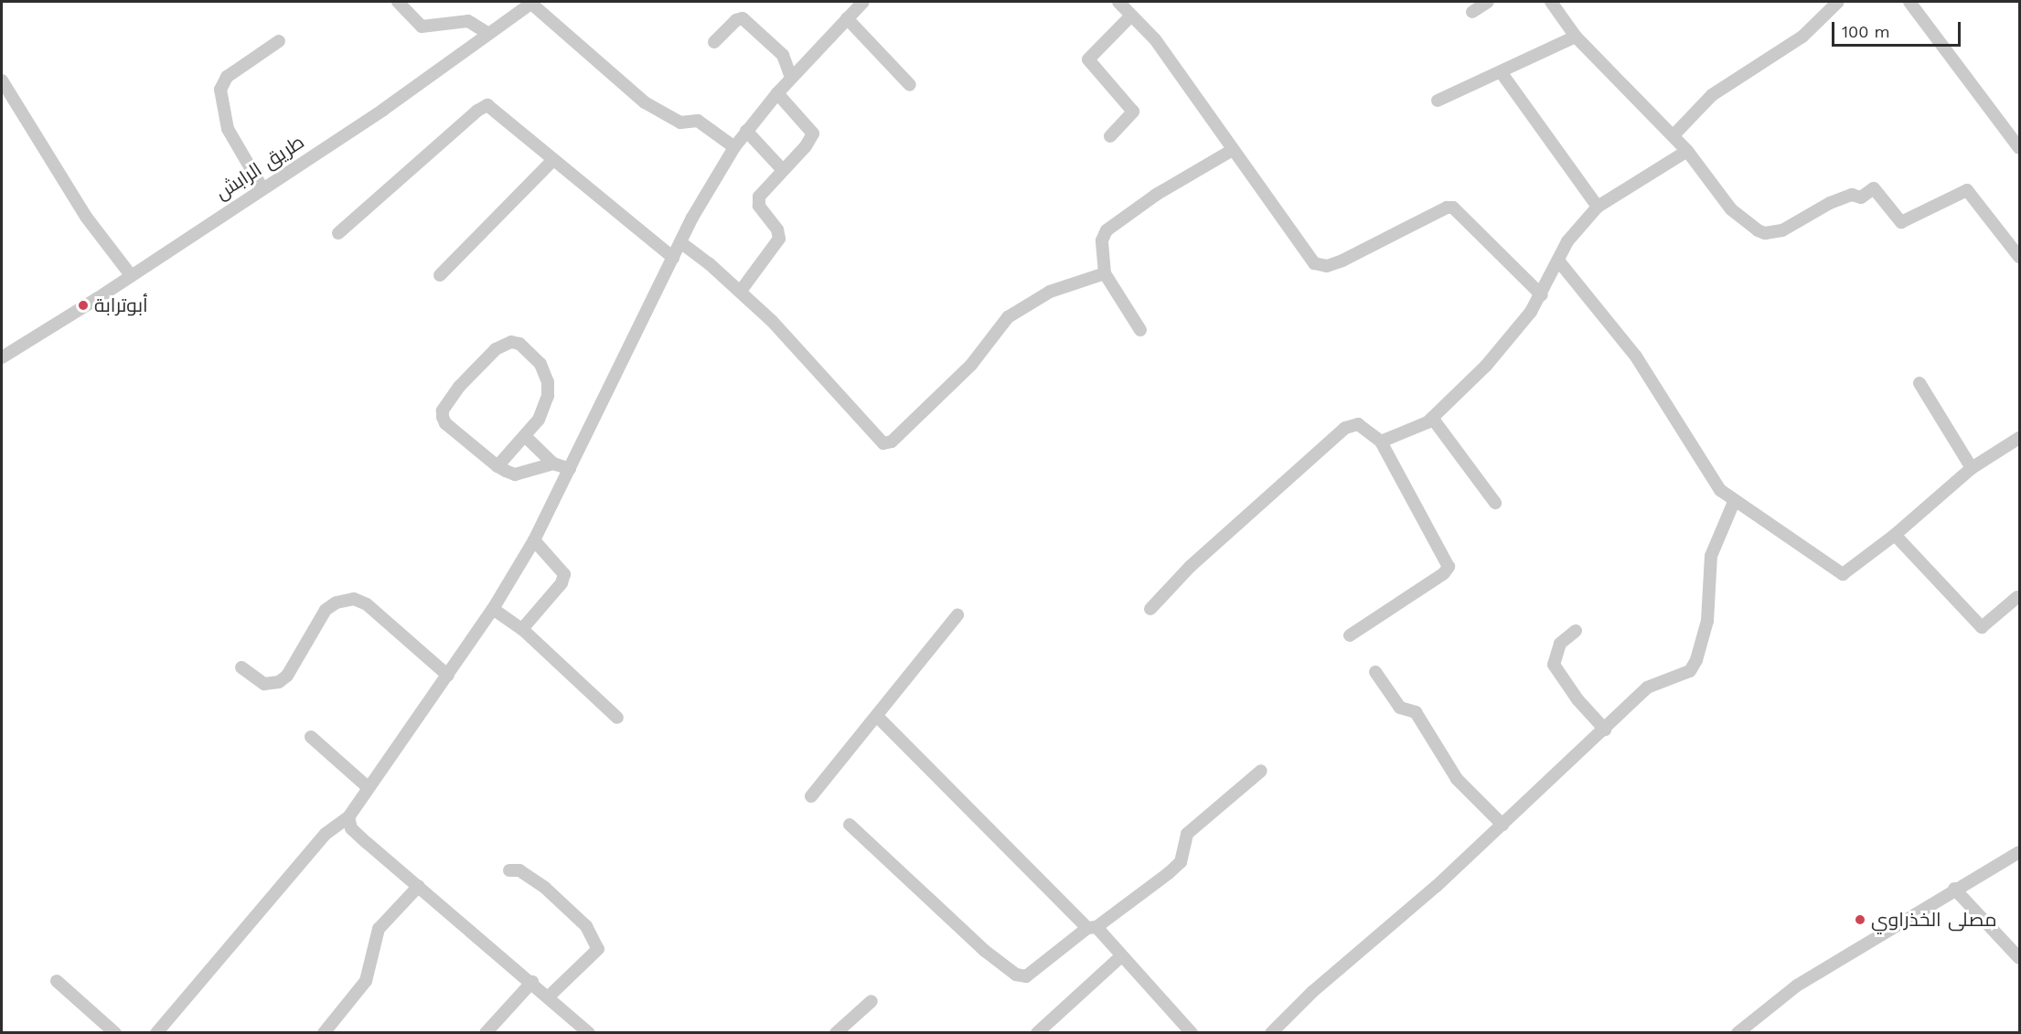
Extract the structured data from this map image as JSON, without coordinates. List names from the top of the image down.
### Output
{
  "streets": {
    "street": ["طريق الرابش"]
  },
  "places": ["أبوترابة", "مصلى الخذراوي"],
  "scale_bar": "100 m"
}
